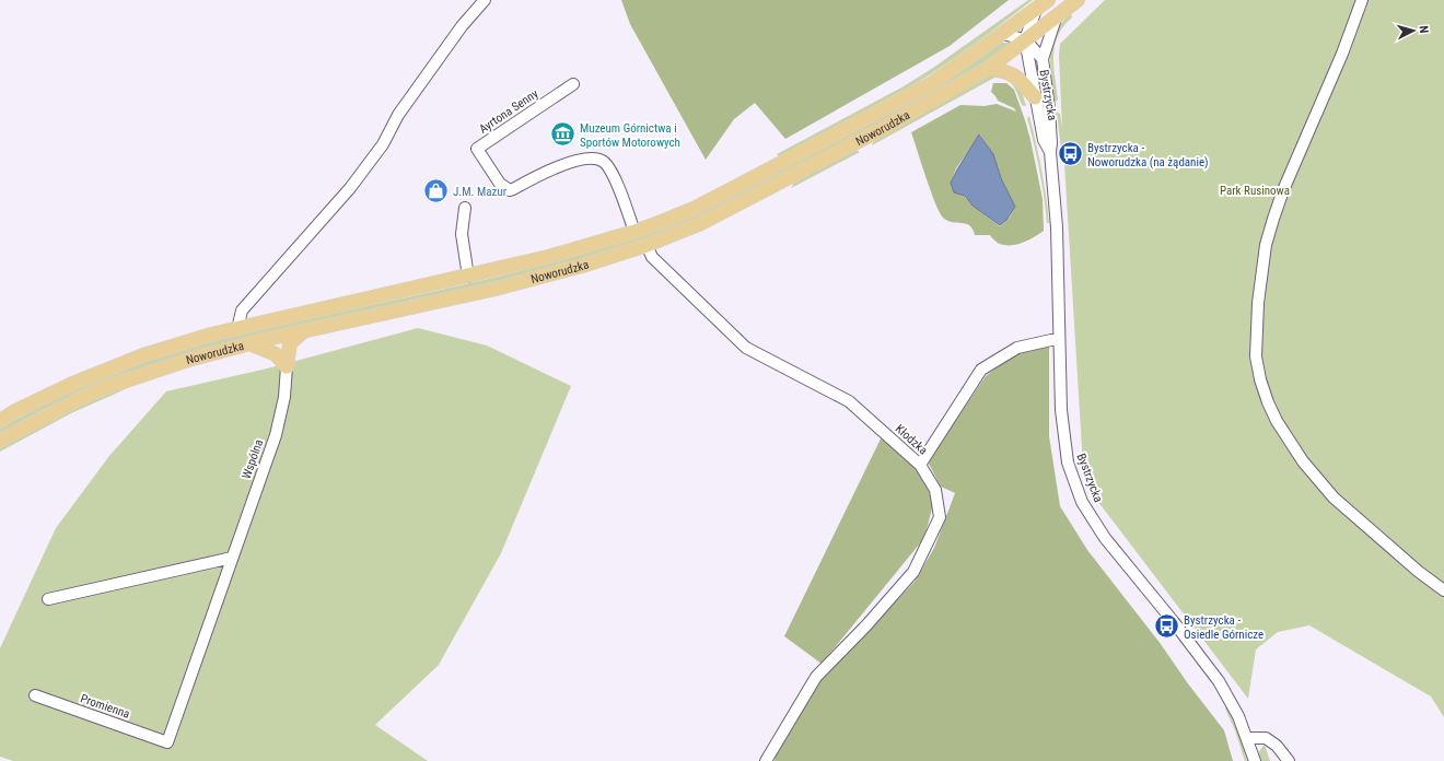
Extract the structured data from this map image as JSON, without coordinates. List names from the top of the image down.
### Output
{
  "streets": {
    "main road": ["Noworudzka"],
    "street": [
      "Bystrzycka",
      "Ayrtona Senny",
      "Kłodzka",
      "Wspólna",
      "Promienna"
    ]
  },
  "crossings": [
    ["Bystrzycka", "Noworudzka"],
    ["Ayrtona Senny", "Noworudzka"],
    ["Noworudzka", "Kłodzka"],
    ["Wspólna", "Promienna"]
  ],
  "parks": ["Park Rusinowa"],
  "places": {
    "museum": ["Muzeum Górnictwa i Sportów Motorowych"],
    "bus stop": ["Bystrzycka - Noworudzka (na żądanie)", "Bystrzycka - Osiedle Górnicze"],
    "shop": ["J.M. Mazur"]
  },
  "north": "right"
}
